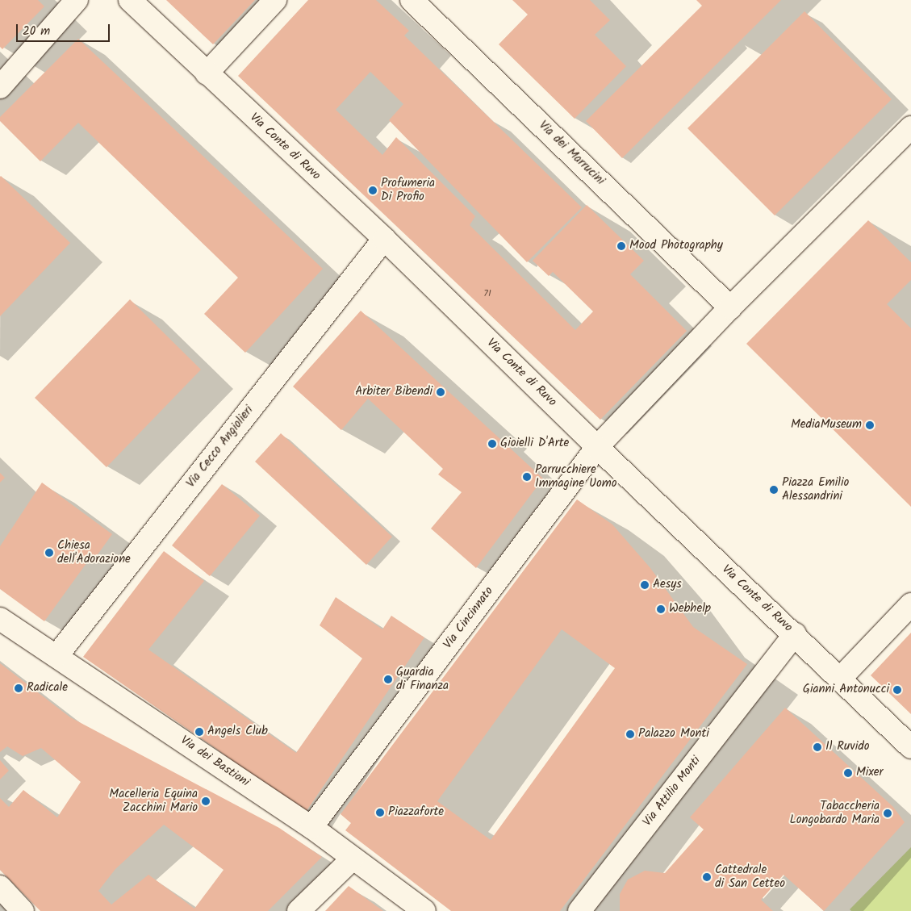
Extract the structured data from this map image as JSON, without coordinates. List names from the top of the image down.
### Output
{
  "streets": {
    "street": [
      "Via Conte di Ruvo",
      "Via dei Marrucini",
      "Via Cecco Angiolieri",
      "Via Cincinnato",
      "Via dei Bastioni",
      "Via Attilio Monti"
    ]
  },
  "crossings": [
    ["Via Conte di Ruvo", "Via Cecco Angiolieri"],
    ["Via Conte di Ruvo", "Via Cincinnato"],
    ["Via Conte di Ruvo", "Via Attilio Monti"],
    ["Via Cecco Angiolieri", "Via dei Bastioni"],
    ["Via Cincinnato", "Via dei Bastioni"]
  ],
  "places": [
    "Profumeria Di Profio",
    "Mood Photography",
    "Arbiter Bibendi",
    "MediaMuseum",
    "Gioielli D'Arte",
    "Parrucchiere Immagine Uomo",
    "Piazza Emilio Alessandrini",
    "Chiesa dell'Adorazione",
    "Aesys",
    "Webhelp",
    "Guardia di Finanza",
    "Radicale",
    "Gianni Antonucci",
    "Angels Club",
    "Palazzo Monti",
    "Il Ruvido",
    "Mixer",
    "Macelleria Equina Zacchini Mario",
    "Piazzaforte",
    "Tabaccheria Longobardo Maria",
    "Cattedrale di San Cetteo"
  ],
  "house_numbers": ["71"],
  "scale_bar": "20 m"
}
